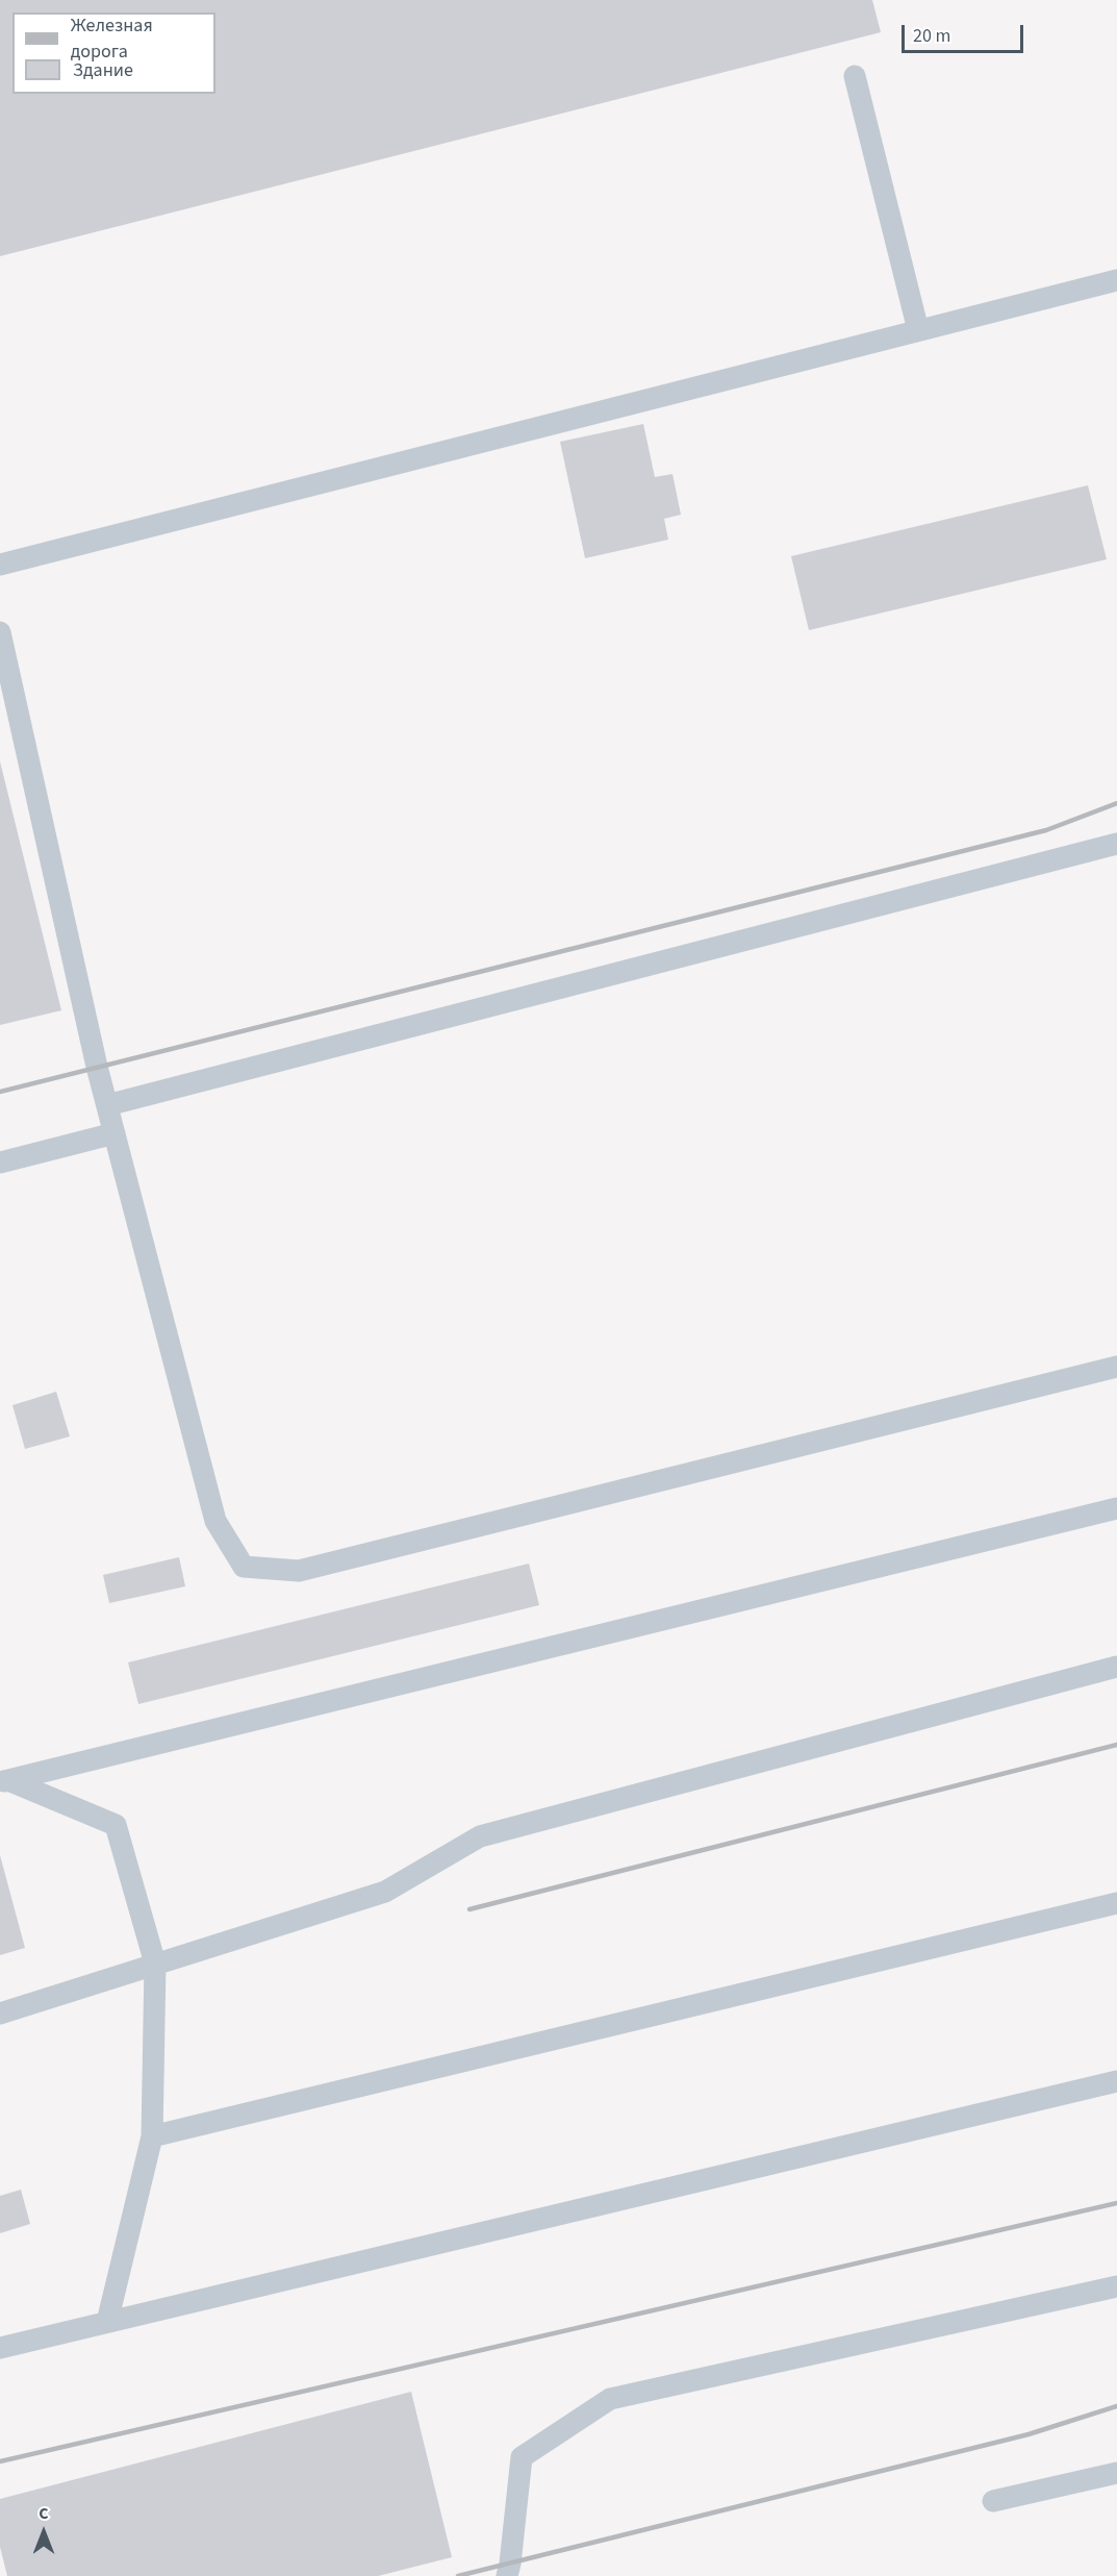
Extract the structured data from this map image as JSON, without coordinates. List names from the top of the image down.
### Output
{
  "legend": ["Железная дорога", "Здание"],
  "scale_bar": "20 m",
  "north": "top"
}
